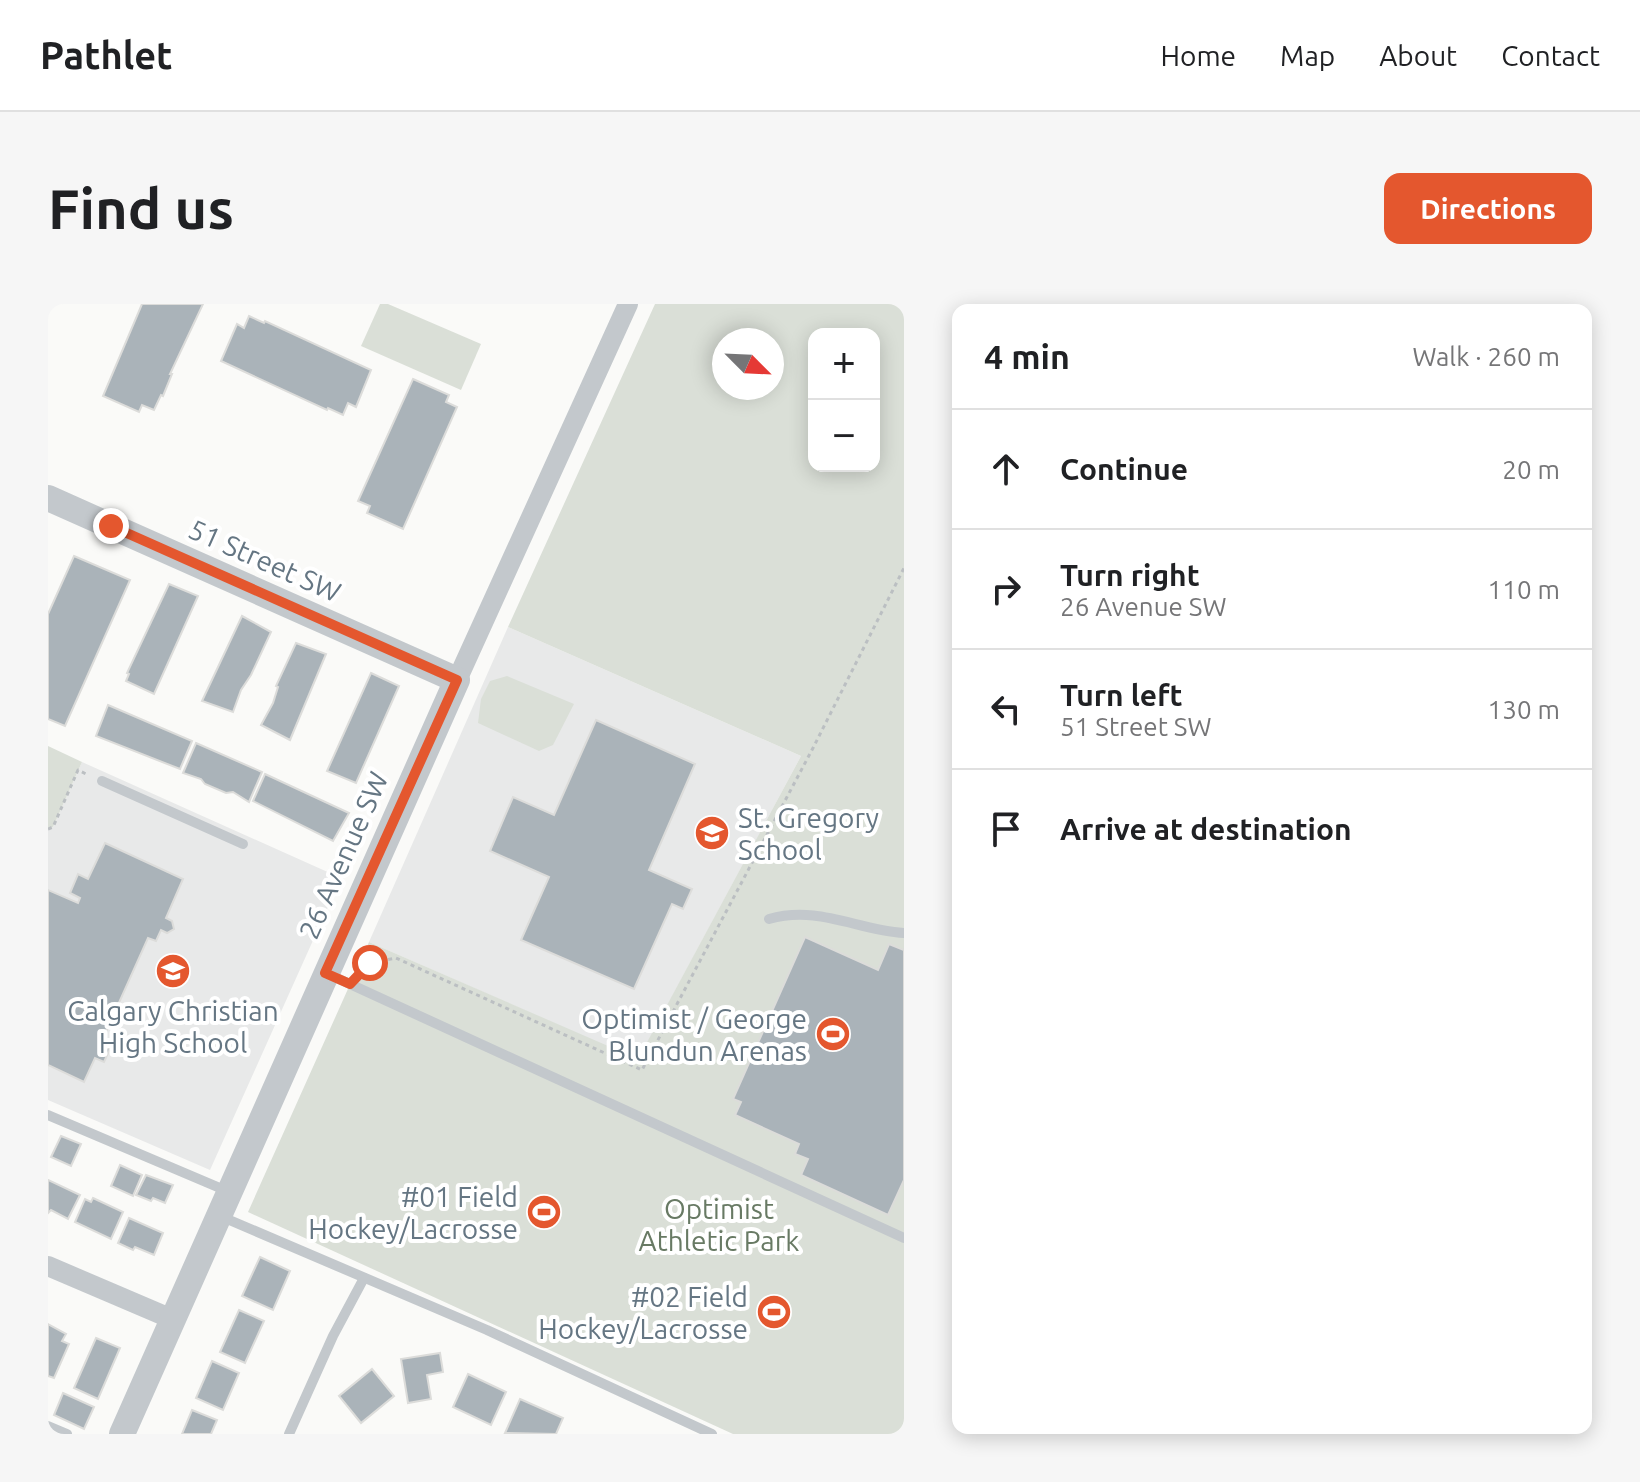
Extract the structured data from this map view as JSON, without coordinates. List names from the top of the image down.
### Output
{
  "streets": {
    "street": ["51 Street SW", "26 Avenue SW"]
  },
  "crossings": [
    ["51 Street SW", "26 Avenue SW"]
  ],
  "parks": ["Optimist Athletic Park"],
  "places": {
    "school or university": ["St. Gregory School", "Calgary Christian High School"],
    "sports": ["Optimist / George Blundun Arenas", "#01 Field Hockey/Lacrosse", "#02 Field Hockey/Lacrosse"]
  },
  "north": "bottom right",
  "page": {
    "header": "Pathlet",
    "nav": [
      "Home",
      "Map",
      "About",
      "Contact"
    ],
    "buttons": "Directions",
    "title": "Find us",
    "heading": ["4 min", "Walk · 260 m"],
    "map_buttons": ["+", "−"],
    "list": [
      ["Continue", "20 m"],
      ["Turn right", "26 Avenue SW", "110 m"],
      ["Turn left", "51 Street SW", "130 m"],
      "Arrive at destination"
    ]
  }
}
